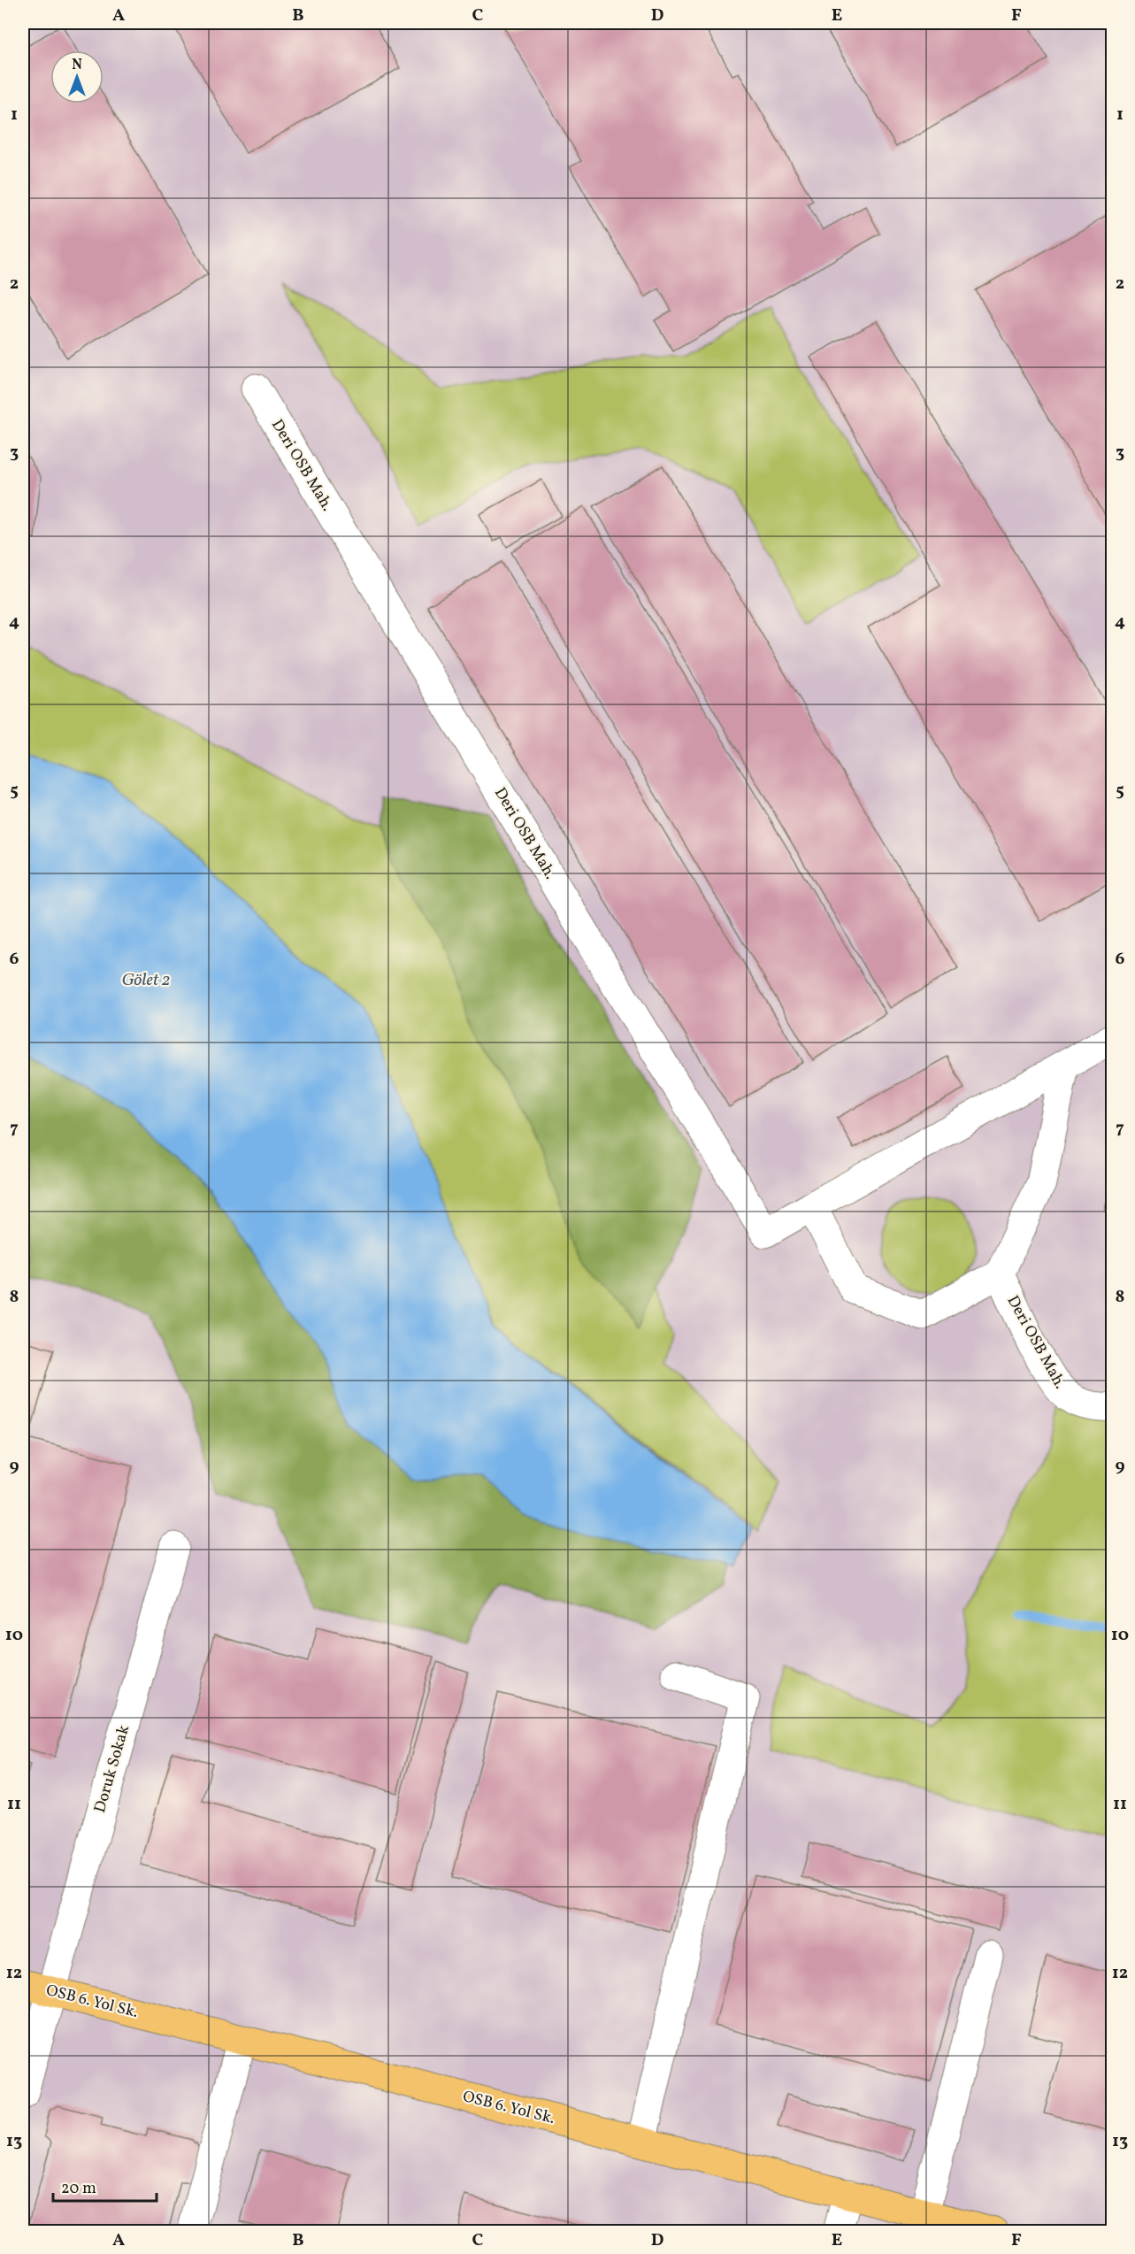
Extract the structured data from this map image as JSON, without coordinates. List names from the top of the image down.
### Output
{
  "streets": {
    "main road": ["OSB 6. Yol Sk."],
    "street": ["Deri OSB Mah.", "Doruk Sokak"]
  },
  "crossings": [
    ["Doruk Sokak", "OSB 6. Yol Sk."]
  ],
  "water": ["Gölet 2"],
  "scale_bar": "20 m",
  "north": "top",
  "grid": {
    "columns": [
      "A",
      "B",
      "C",
      "D",
      "E",
      "F"
    ],
    "rows": [
      "1",
      "2",
      "3",
      "4",
      "5",
      "6",
      "7",
      "8",
      "9",
      "10",
      "11",
      "12",
      "13"
    ]
  }
}
